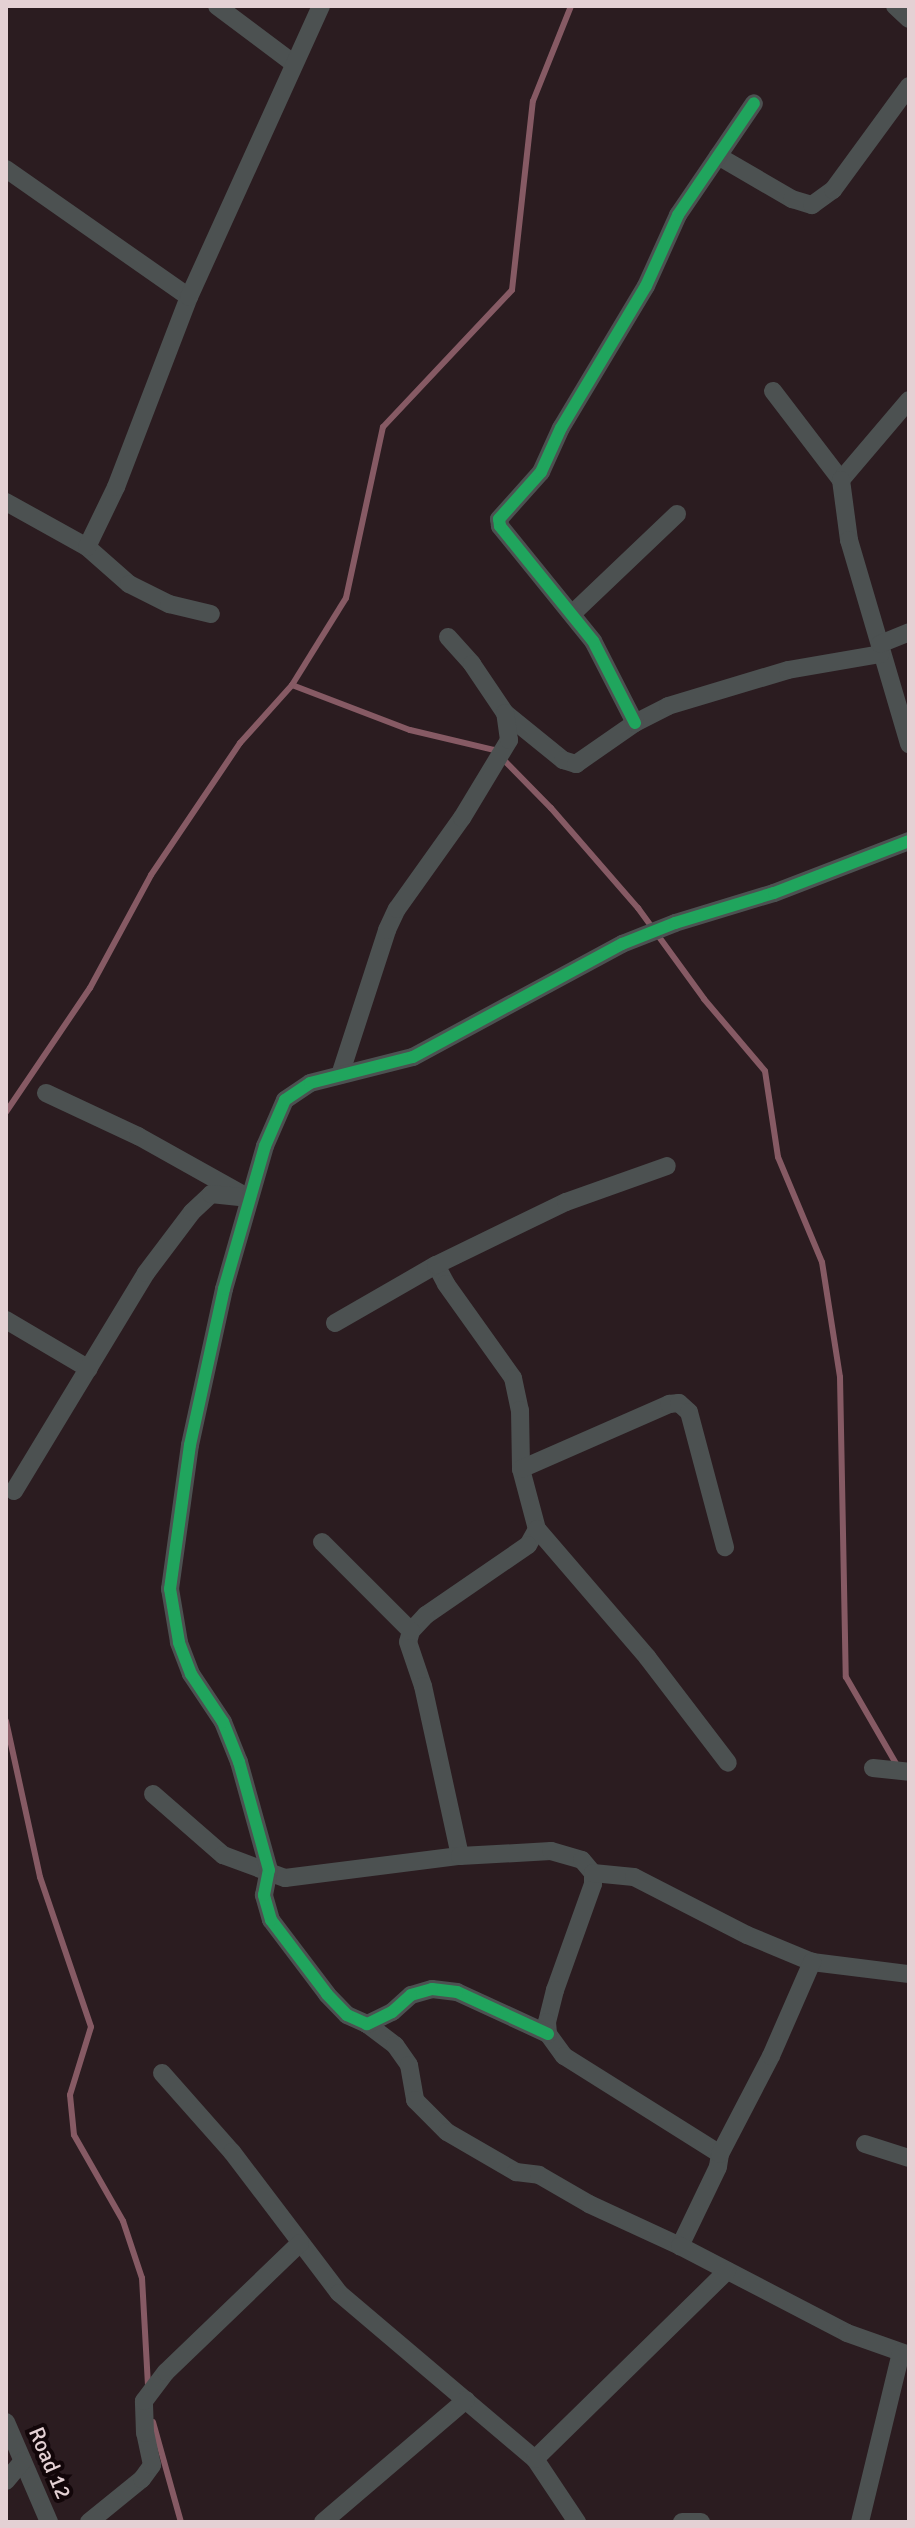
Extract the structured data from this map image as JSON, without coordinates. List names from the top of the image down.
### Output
{
  "streets": {
    "street": ["Road 12"]
  }
}
